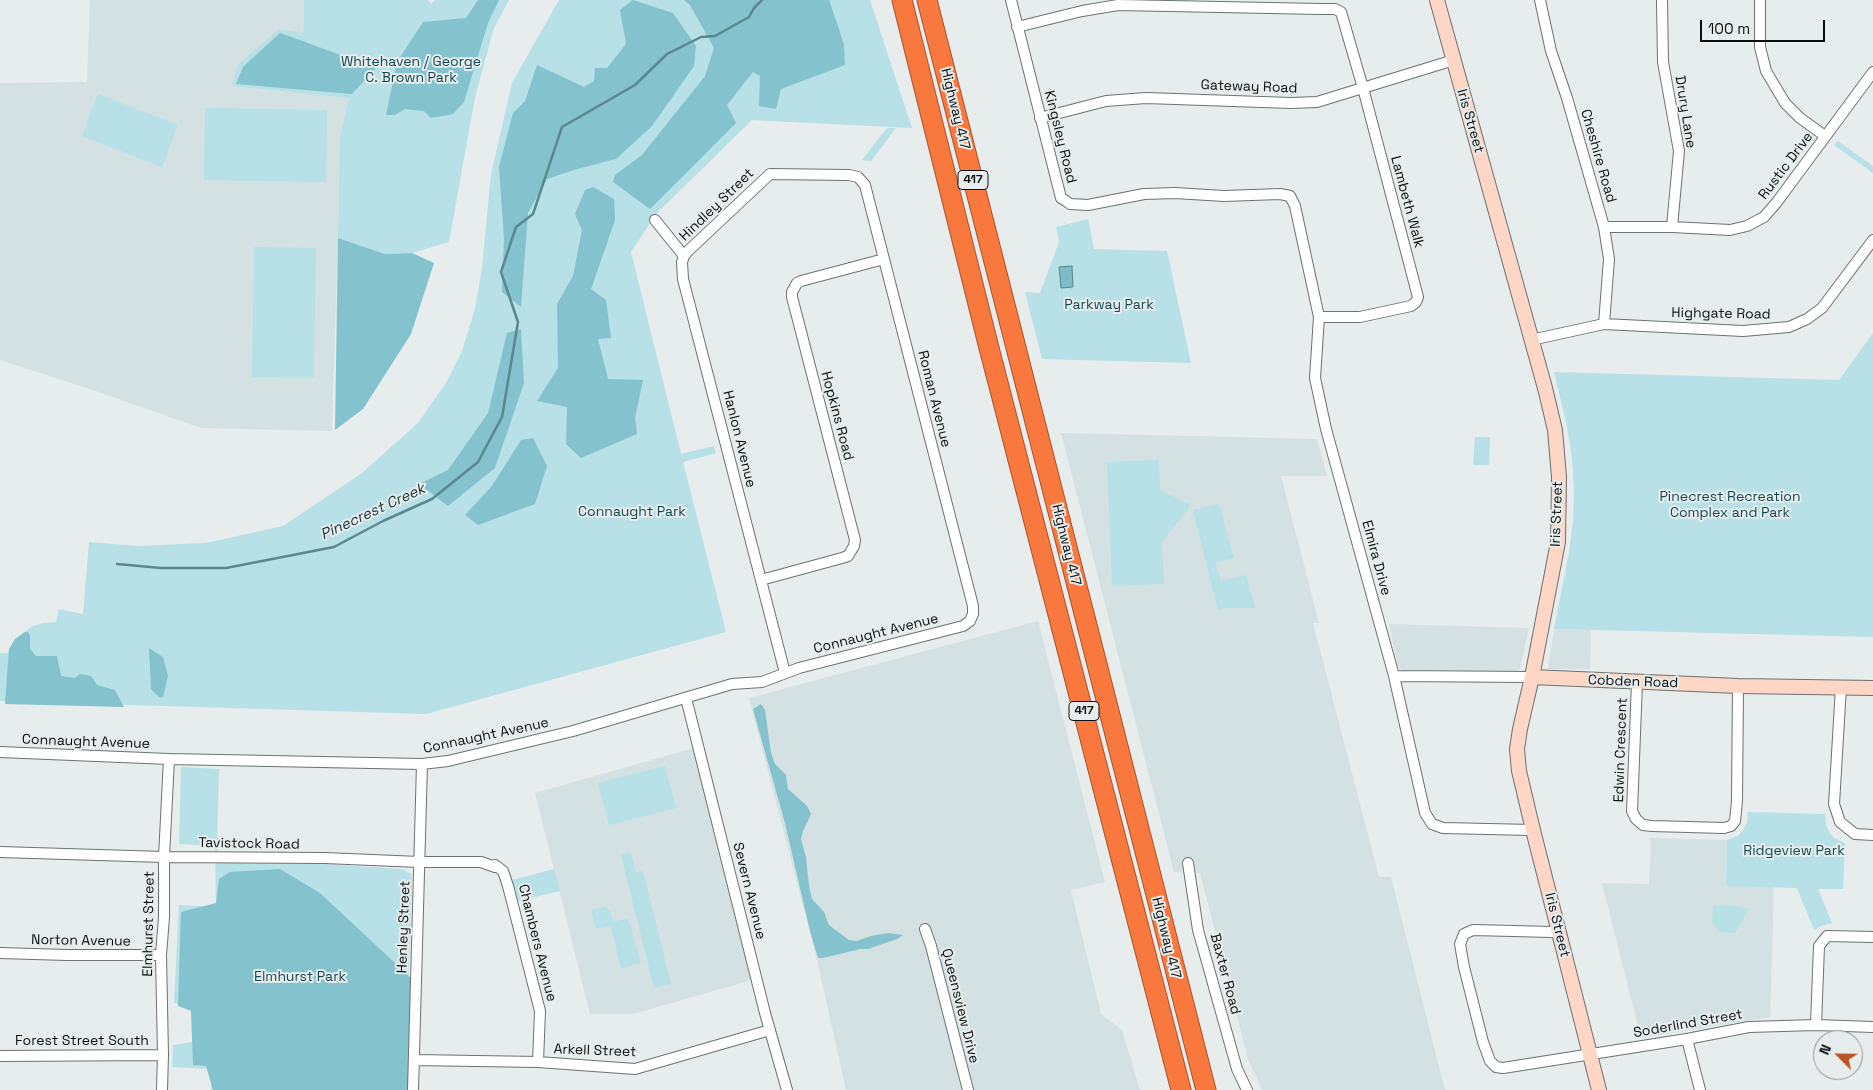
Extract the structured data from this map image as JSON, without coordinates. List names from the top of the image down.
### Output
{
  "streets": {
    "highway": ["Highway 417", "417"],
    "street": [
      "Gateway Road",
      "Drury Lane",
      "Iris Street",
      "Kingsley Road",
      "Cheshire Road",
      "Rustic Drive",
      "Lambeth Walk",
      "Hindley Street",
      "Highgate Road",
      "Roman Avenue",
      "Hopkins Road",
      "Hanlon Avenue",
      "Elmira Drive",
      "Connaught Avenue",
      "Cobden Road",
      "Edwin Crescent",
      "Tavistock Road",
      "Severn Avenue",
      "Elmhurst Street",
      "Henley Street",
      "Norton Avenue",
      "Chambers Avenue",
      "Baxter Road",
      "Queensview Drive",
      "Soderlind Street",
      "Forest Street South",
      "Arkell Street"
    ]
  },
  "crossings": [
    ["Gateway Road", "Iris Street"],
    ["Gateway Road", "Kingsley Road"],
    ["Gateway Road", "Lambeth Walk"],
    ["Drury Lane", "Rustic Drive"],
    ["Iris Street", "Highgate Road"],
    ["Iris Street", "Elmira Drive"],
    ["Iris Street", "Cobden Road"],
    ["Iris Street", "Soderlind Street"],
    ["Kingsley Road", "Lambeth Walk"],
    ["Kingsley Road", "Elmira Drive"],
    ["Cheshire Road", "Rustic Drive"],
    ["Cheshire Road", "Highgate Road"],
    ["Lambeth Walk", "Elmira Drive"],
    ["Hindley Street", "Roman Avenue"],
    ["Hindley Street", "Hanlon Avenue"],
    ["Roman Avenue", "Hopkins Road"],
    ["Roman Avenue", "Connaught Avenue"],
    ["Hopkins Road", "Hanlon Avenue"],
    ["Hanlon Avenue", "Connaught Avenue"],
    ["Elmira Drive", "Cobden Road"],
    ["Connaught Avenue", "Severn Avenue"],
    ["Connaught Avenue", "Elmhurst Street"],
    ["Connaught Avenue", "Henley Street"],
    ["Cobden Road", "Edwin Crescent"],
    ["Tavistock Road", "Elmhurst Street"],
    ["Tavistock Road", "Henley Street"],
    ["Tavistock Road", "Chambers Avenue"],
    ["Severn Avenue", "Arkell Street"],
    ["Elmhurst Street", "Norton Avenue"],
    ["Elmhurst Street", "Forest Street South"],
    ["Henley Street", "Arkell Street"],
    ["Chambers Avenue", "Arkell Street"]
  ],
  "water": ["Pinecrest Creek"],
  "parks": [
    "Whitehaven / George C. Brown Park",
    "Parkway Park",
    "Pinecrest Recreation Complex and Park",
    "Connaught Park",
    "Ridgeview Park",
    "Elmhurst Park"
  ],
  "scale_bar": "100 m",
  "north": "top left"
}
